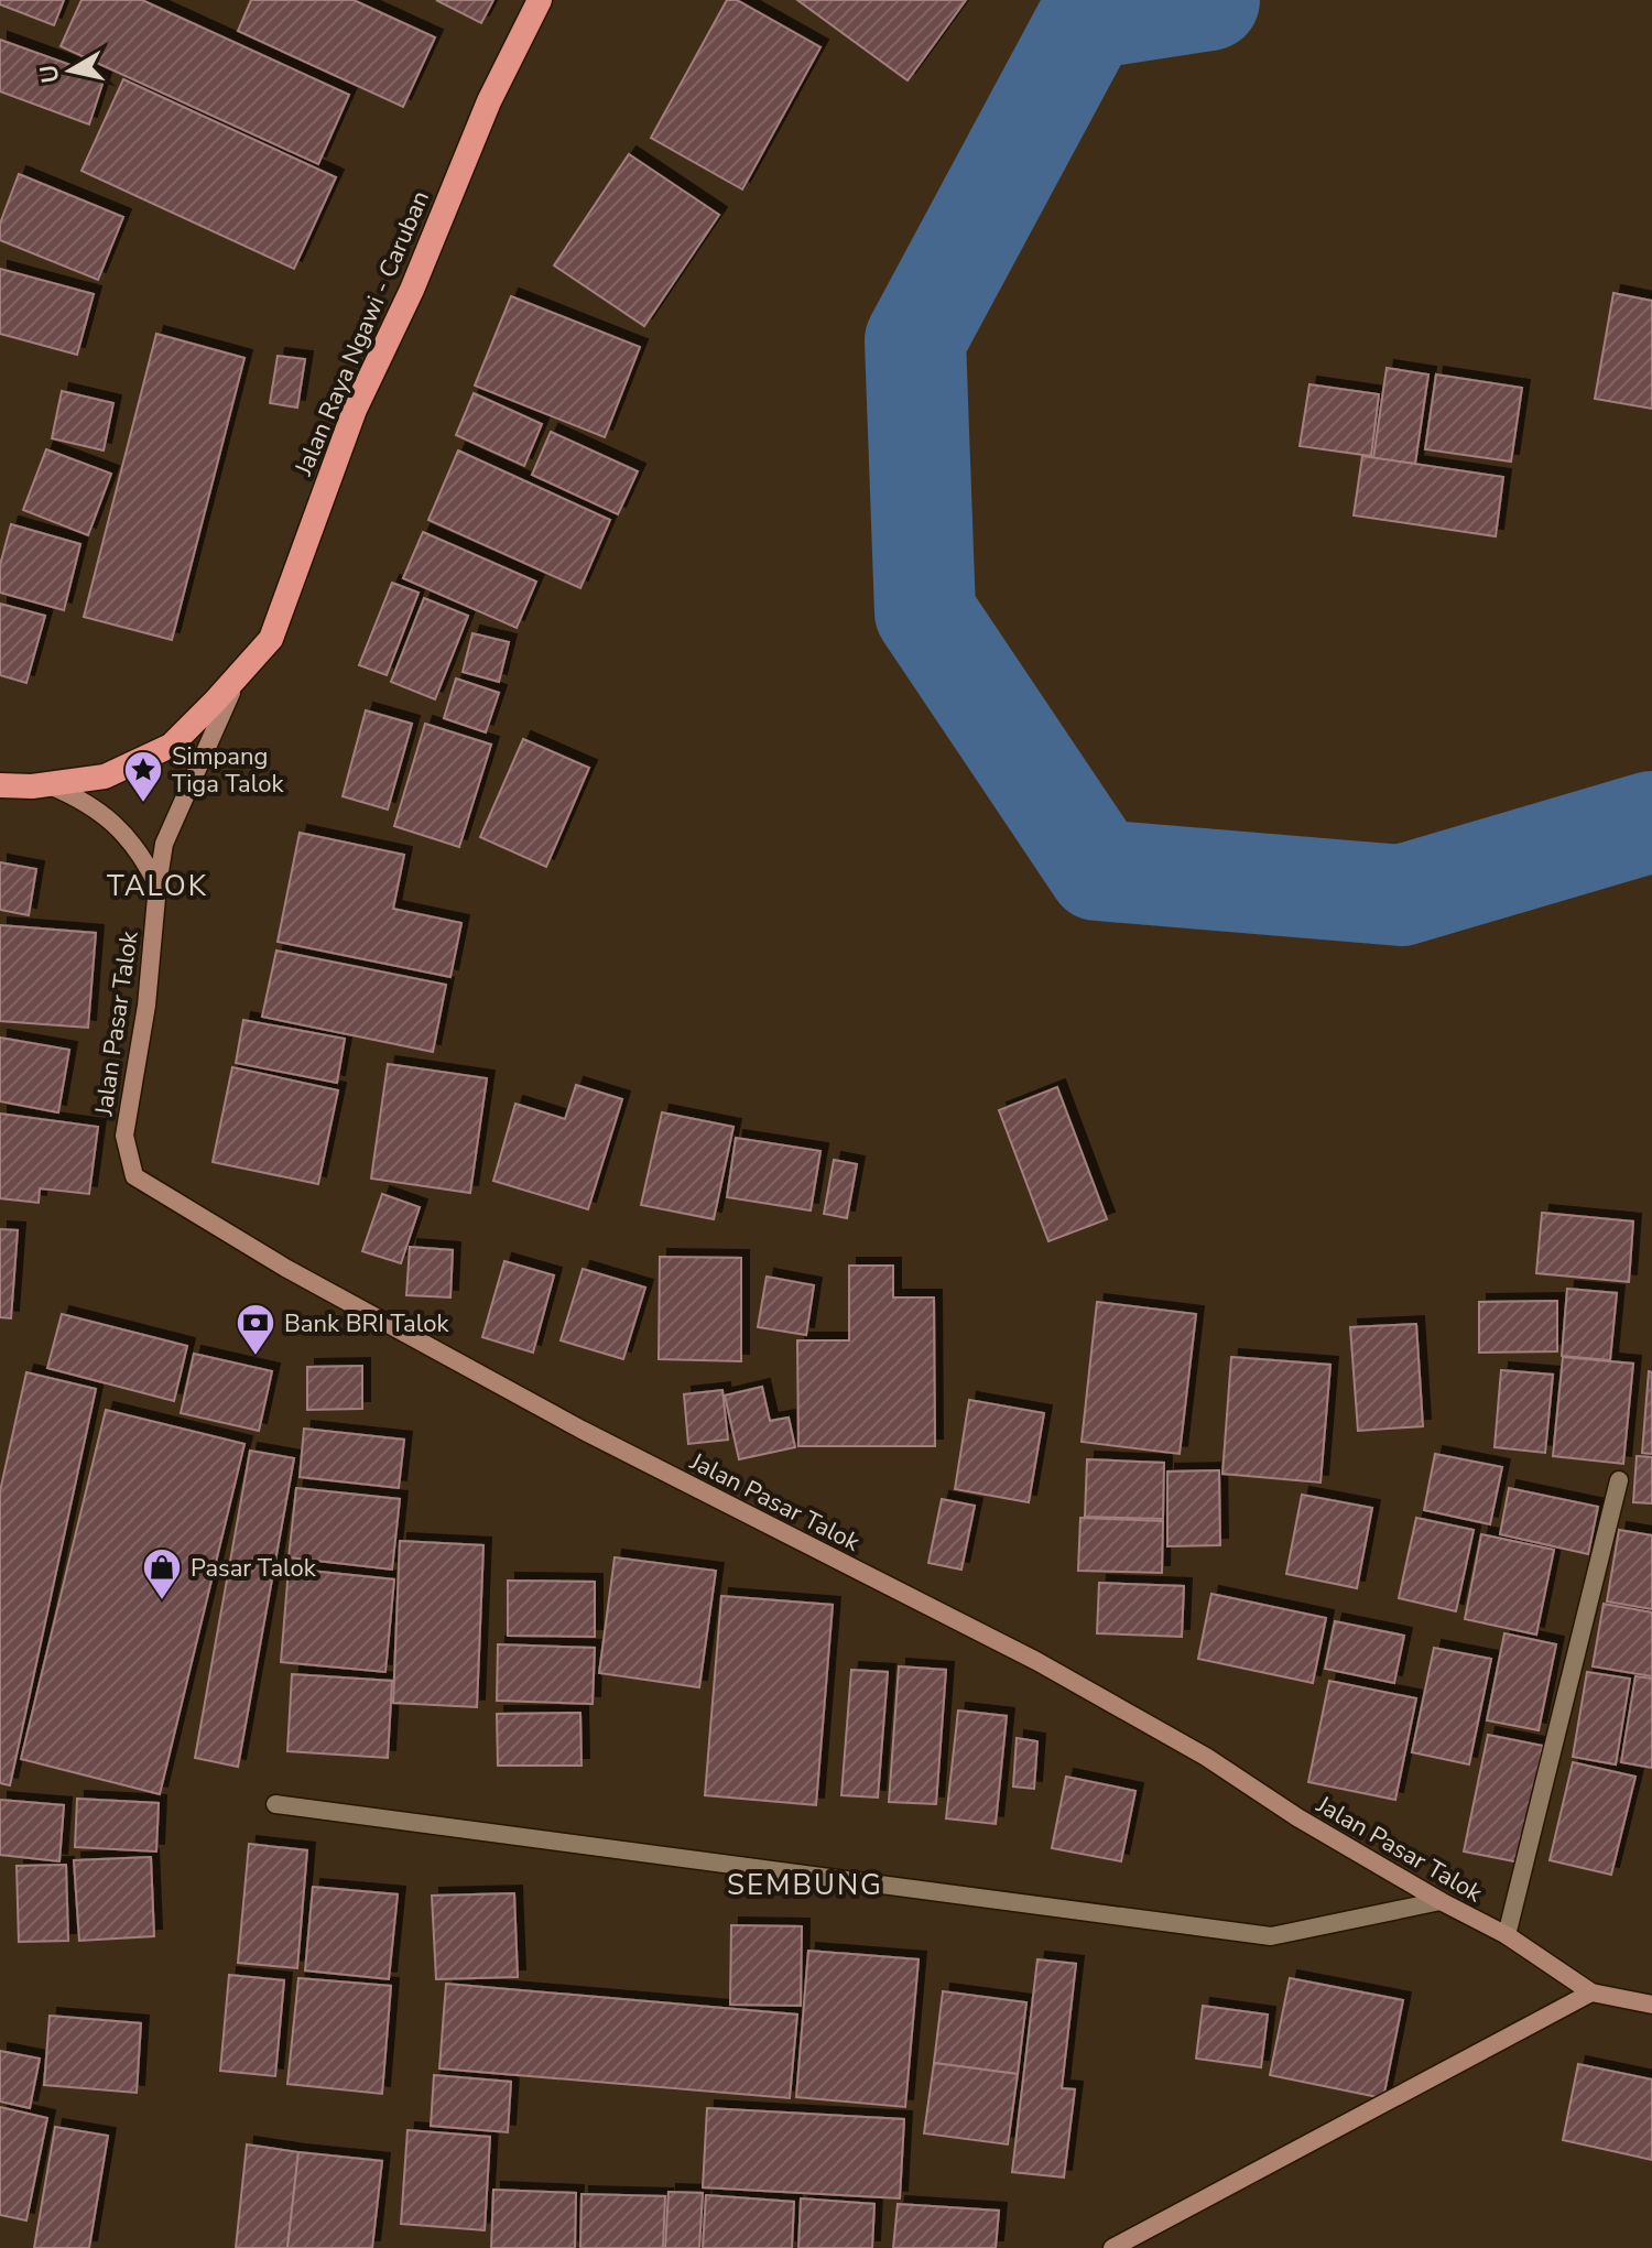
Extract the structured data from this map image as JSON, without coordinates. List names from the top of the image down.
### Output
{
  "streets": {
    "highway": ["Jalan Raya Ngawi - Caruban"],
    "main road": ["Jalan Pasar Talok"]
  },
  "crossings": [
    ["Jalan Raya Ngawi - Caruban", "Jalan Pasar Talok"]
  ],
  "districts": ["TALOK", "SEMBUNG"],
  "places": {
    "place": ["Simpang Tiga Talok"],
    "bank": ["Bank BRI Talok"],
    "shop": ["Pasar Talok"]
  },
  "north": "left"
}
